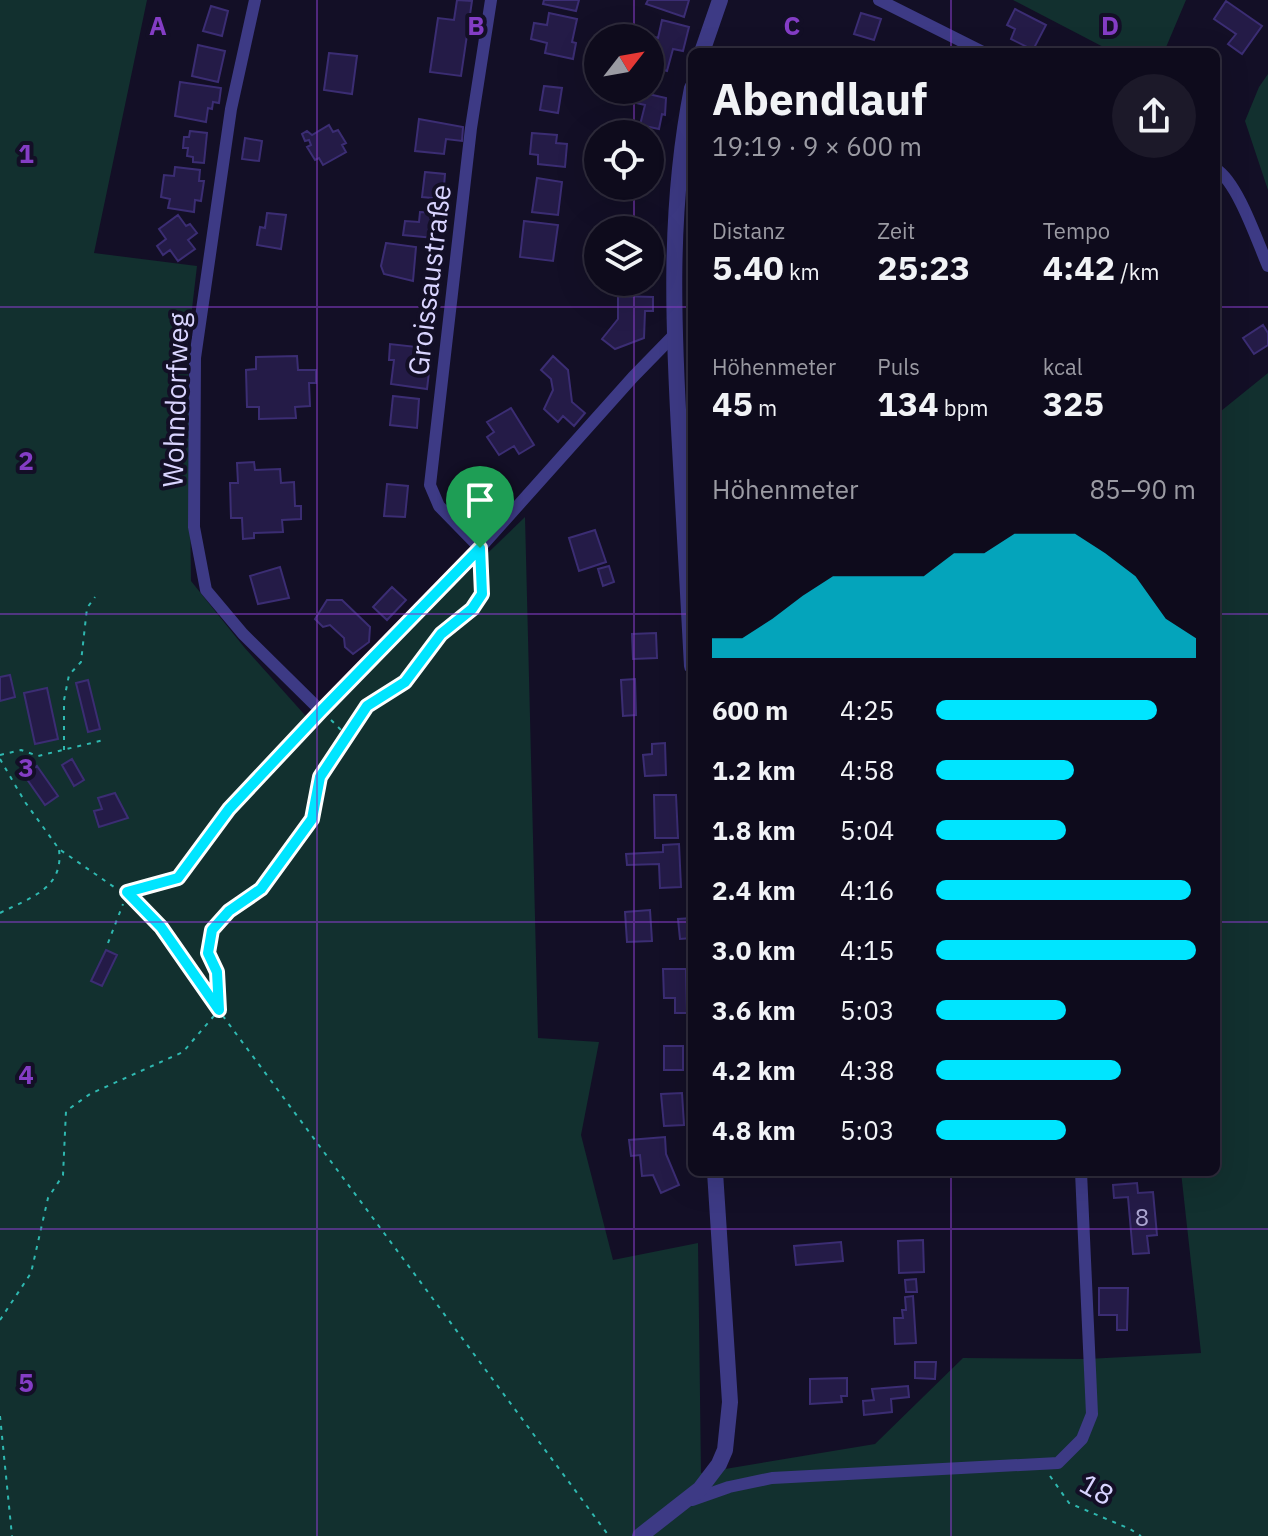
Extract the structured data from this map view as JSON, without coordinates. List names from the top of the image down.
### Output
{
  "streets": {
    "street": ["Groissaustraße", "Wohndorfweg"],
    "path": ["18"]
  },
  "house_numbers": ["8"],
  "north": "top right",
  "page": {
    "heading": ["Abendlauf", "19:19 · 9 × 600 m"],
    "stats": [
      ["Distanz", "5.40 km"],
      ["Zeit", "25:23"],
      ["Tempo", "4:42 /km"],
      ["Höhenmeter", "45 m"],
      ["Puls", "134 bpm"],
      ["kcal", "325"]
    ],
    "chart": ["Höhenmeter", "85–90 m"],
    "list": [
      {
        "name": "600 m",
        "note": "4:25"
      },
      {
        "name": "1.2 km",
        "note": "4:58"
      },
      {
        "name": "1.8 km",
        "note": "5:04"
      },
      {
        "name": "2.4 km",
        "note": "4:16"
      },
      {
        "name": "3.0 km",
        "note": "4:15"
      },
      {
        "name": "3.6 km",
        "note": "5:03"
      },
      {
        "name": "4.2 km",
        "note": "4:38"
      },
      {
        "name": "4.8 km",
        "note": "5:03"
      }
    ]
  },
  "grid": {
    "columns": [
      "A",
      "B",
      "C",
      "D"
    ],
    "rows": [
      "1",
      "2",
      "3",
      "4",
      "5"
    ]
  }
}
